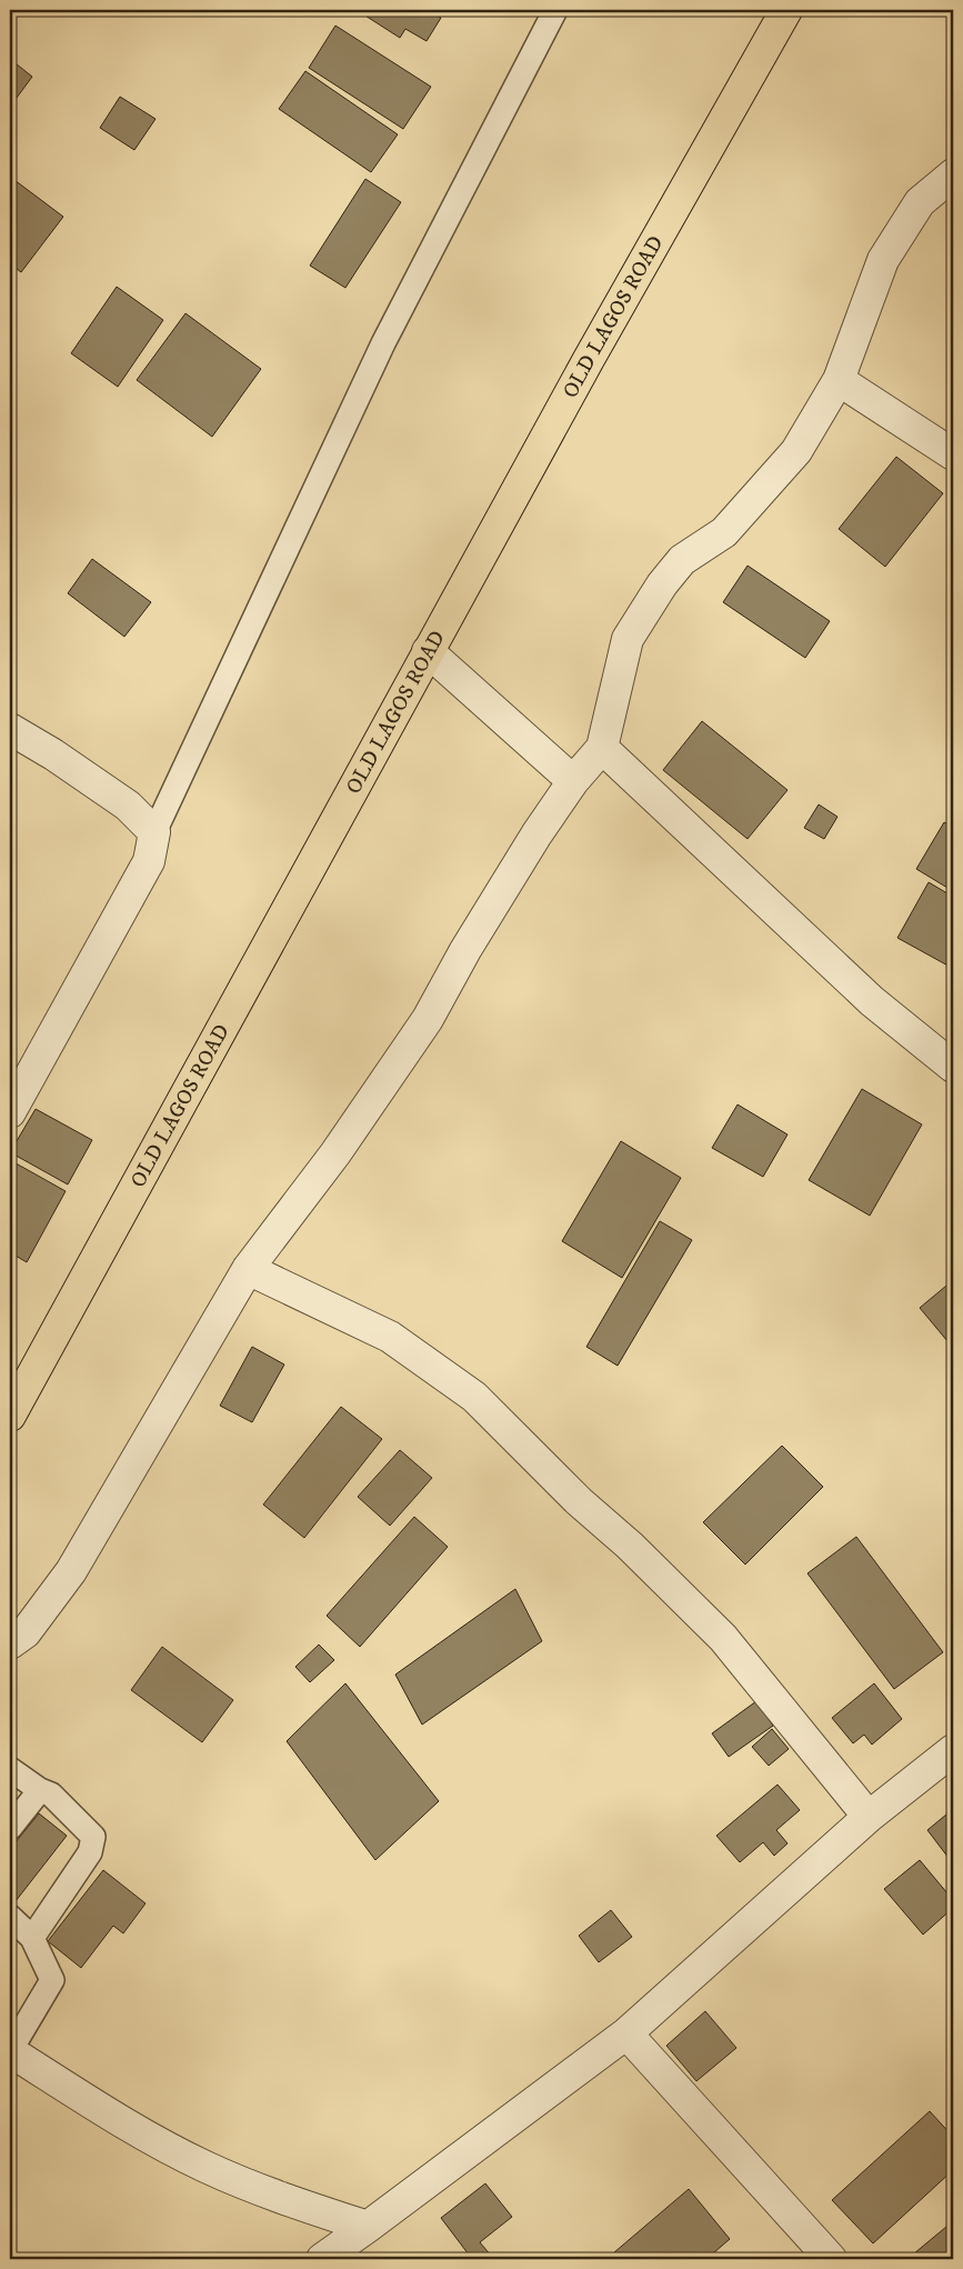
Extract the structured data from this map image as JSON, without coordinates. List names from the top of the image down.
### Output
{
  "streets": {
    "main road": ["OLD LAGOS ROAD"]
  }
}
